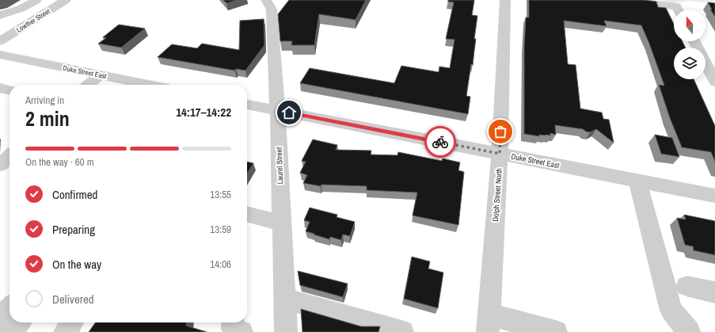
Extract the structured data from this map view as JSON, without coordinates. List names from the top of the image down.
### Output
{
  "streets": {
    "street": [
      "Lowther Street",
      "Duke Street East",
      "Laurel Street",
      "Dolph Street North"
    ]
  },
  "crossings": [
    ["Duke Street East", "Laurel Street"],
    ["Duke Street East", "Dolph Street North"]
  ],
  "north": "top",
  "page": {
    "heading": ["2 min", "Arriving in", "14:17–14:22"],
    "bar": "On the way · 60 m",
    "list": [
      ["Confirmed", "13:55"],
      ["Preparing", "13:59"],
      ["On the way", "14:06"],
      "Delivered"
    ]
  }
}
